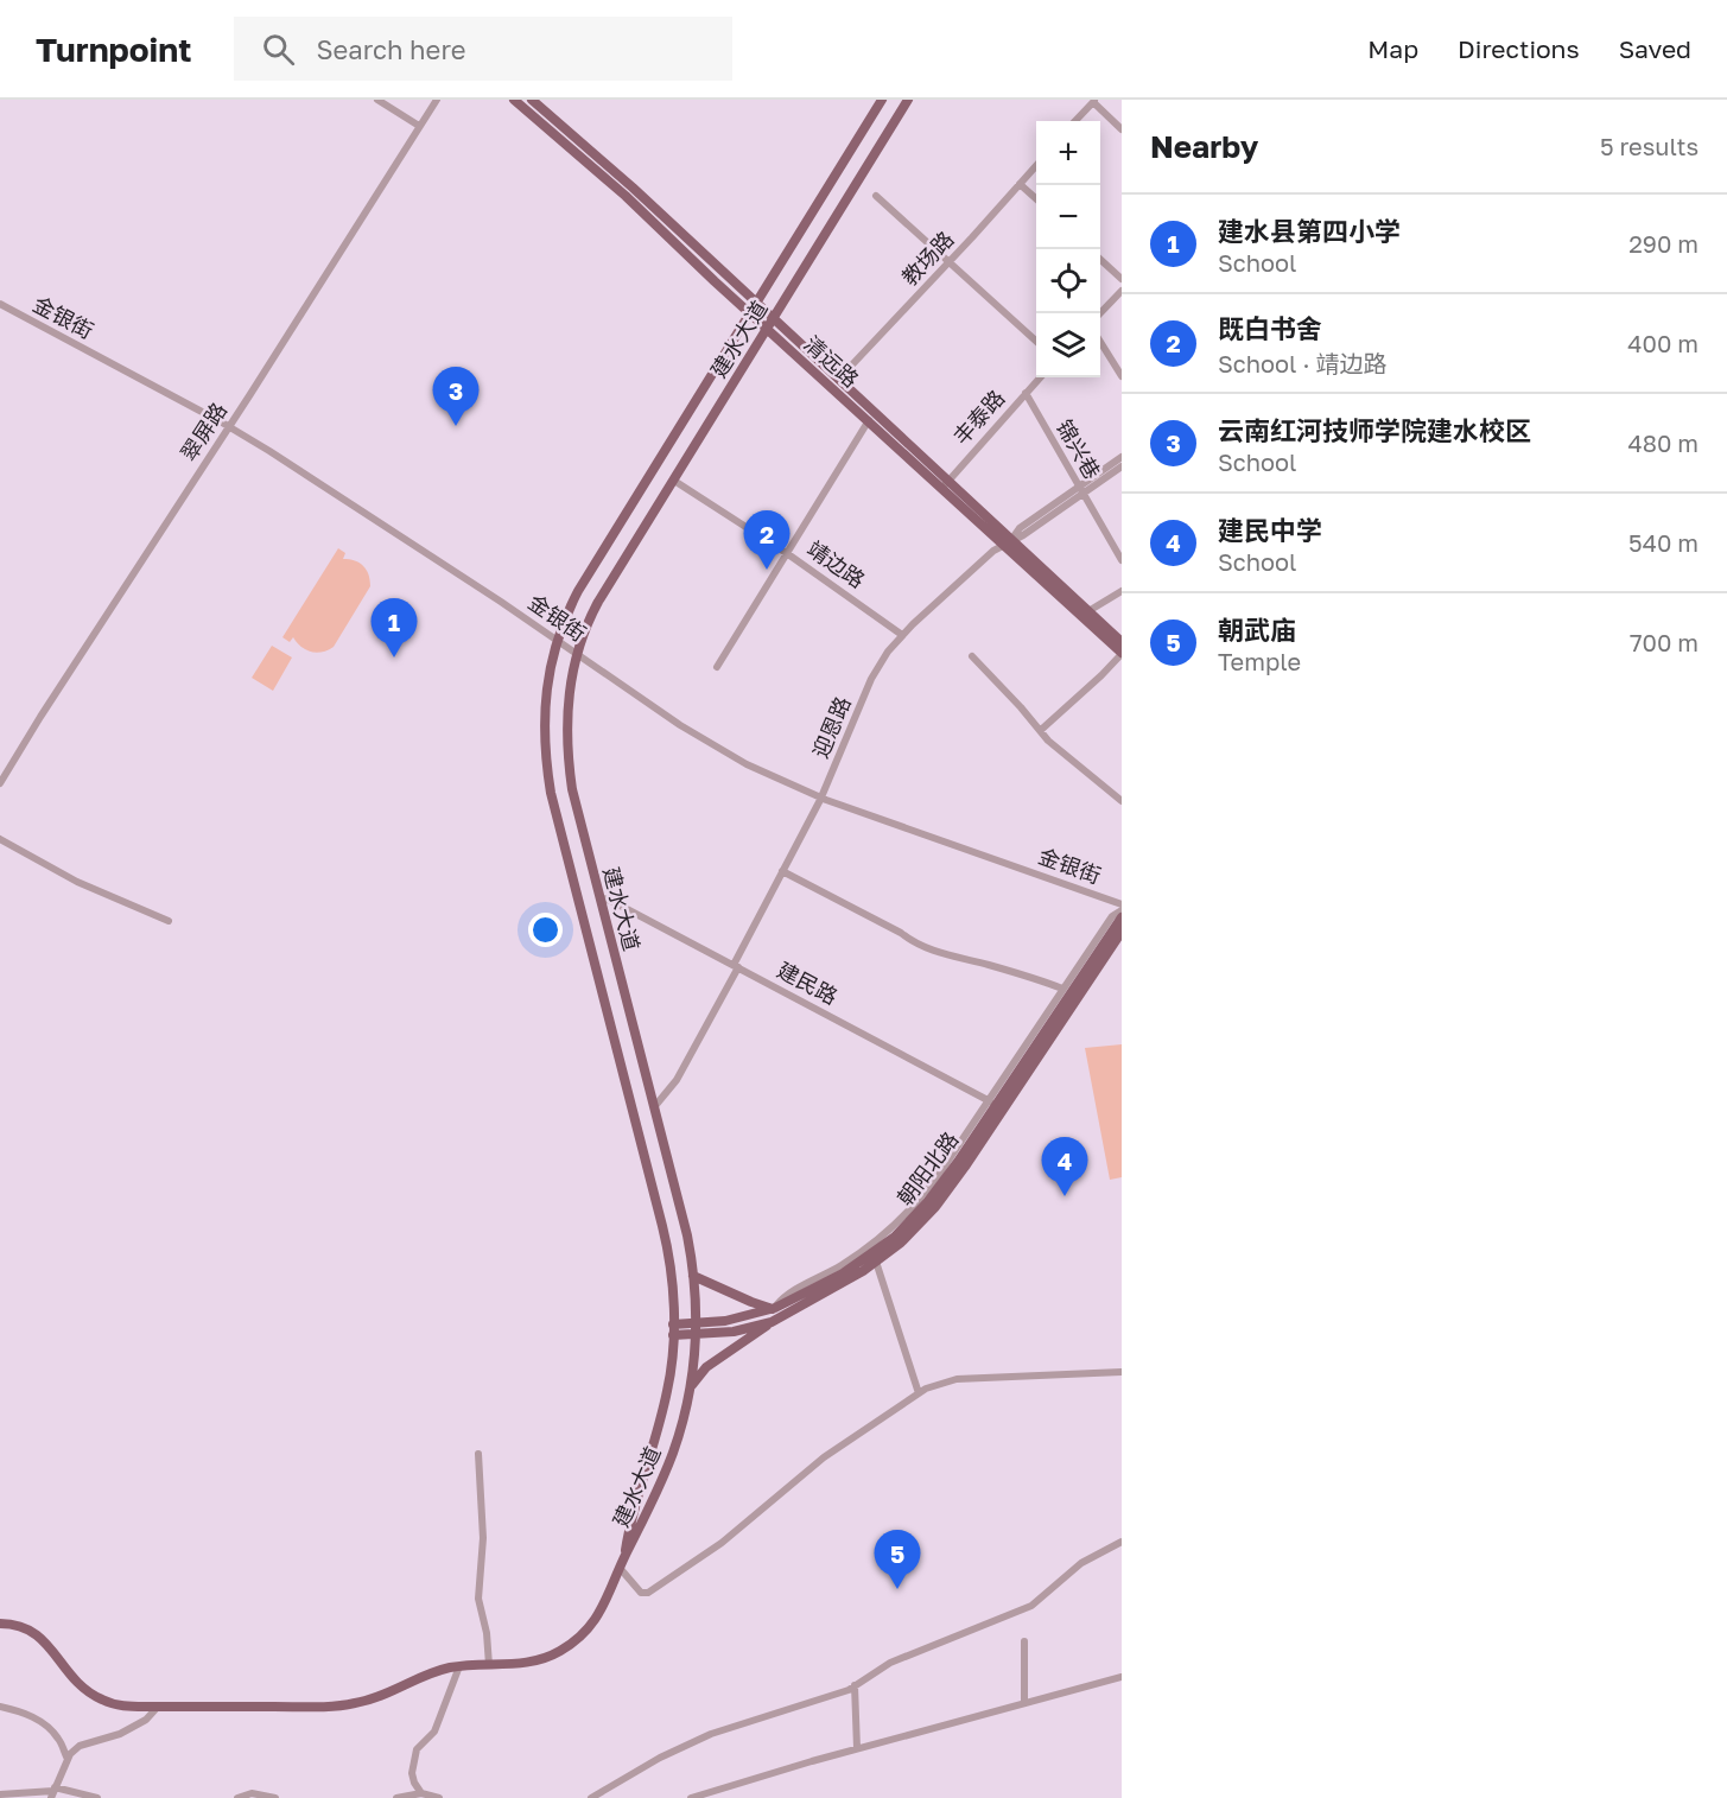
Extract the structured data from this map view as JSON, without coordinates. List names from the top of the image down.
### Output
{
  "streets": {
    "main road": ["建水大道", "清远路", "朝阳北路"],
    "street": [
      "教场路",
      "金银街",
      "丰泰路",
      "翠屏路",
      "锦兴巷",
      "靖边路",
      "迎恩路",
      "建民路"
    ]
  },
  "crossings": [
    ["教场路", "清远路"],
    ["金银街", "建水大道"],
    ["金银街", "翠屏路"],
    ["金银街", "迎恩路"],
    ["建水大道", "清远路"],
    ["建水大道", "靖边路"],
    ["建水大道", "迎恩路"],
    ["建水大道", "建民路"],
    ["建水大道", "朝阳北路"],
    ["清远路", "丰泰路"],
    ["清远路", "迎恩路"],
    ["丰泰路", "锦兴巷"],
    ["锦兴巷", "迎恩路"],
    ["靖边路", "迎恩路"],
    ["迎恩路", "建民路"],
    ["建民路", "朝阳北路"]
  ],
  "page": {
    "header": "Turnpoint",
    "search": "Search here",
    "nav": ["Map", "Directions", "Saved"],
    "heading": ["Nearby", "5 results"],
    "map_buttons": ["+", "−"],
    "list": [
      {
        "mark": "1",
        "name": "建水县第四小学",
        "note": "School",
        "value": "290 m"
      },
      {
        "mark": "2",
        "name": "既白书舍",
        "note": "School · 靖边路",
        "value": "400 m"
      },
      {
        "mark": "3",
        "name": "云南红河技师学院建水校区",
        "note": "School",
        "value": "480 m"
      },
      {
        "mark": "4",
        "name": "建民中学",
        "note": "School",
        "value": "540 m"
      },
      {
        "mark": "5",
        "name": "朝武庙",
        "note": "Temple",
        "value": "700 m"
      }
    ],
    "pins": [
      "3",
      "2",
      "1",
      "4",
      "5"
    ]
  }
}
